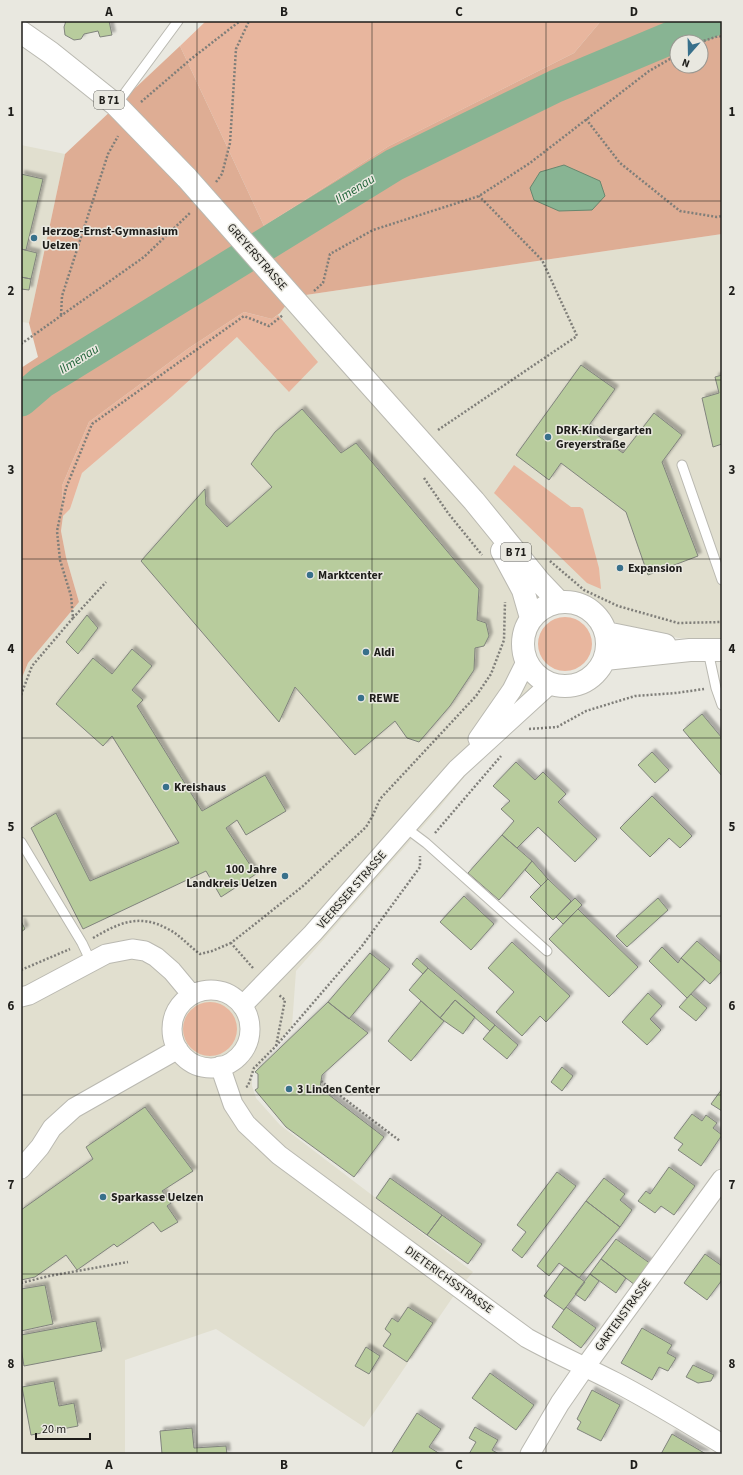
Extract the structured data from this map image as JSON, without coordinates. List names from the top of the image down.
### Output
{
  "streets": {
    "main road": ["B 71", "GREYERSTRASSE"],
    "street": ["VEERSSER STRASSE", "DIETERICHSSTRASSE", "GARTENSTRASSE"]
  },
  "crossings": [
    ["GREYERSTRASSE", "VEERSSER STRASSE"],
    ["VEERSSER STRASSE", "DIETERICHSSTRASSE"],
    ["DIETERICHSSTRASSE", "GARTENSTRASSE"]
  ],
  "water": ["Ilmenau"],
  "places": [
    "Herzog-Ernst-Gymnasium Uelzen",
    "DRK-Kindergarten Greyerstraße",
    "Expansion",
    "Marktcenter",
    "Aldi",
    "REWE",
    "Kreishaus",
    "100 Jahre Landkreis Uelzen",
    "3 Linden Center",
    "Sparkasse Uelzen"
  ],
  "scale_bar": "20 m",
  "north": "bottom",
  "grid": {
    "columns": [
      "A",
      "B",
      "C",
      "D"
    ],
    "rows": [
      "1",
      "2",
      "3",
      "4",
      "5",
      "6",
      "7",
      "8"
    ]
  }
}
